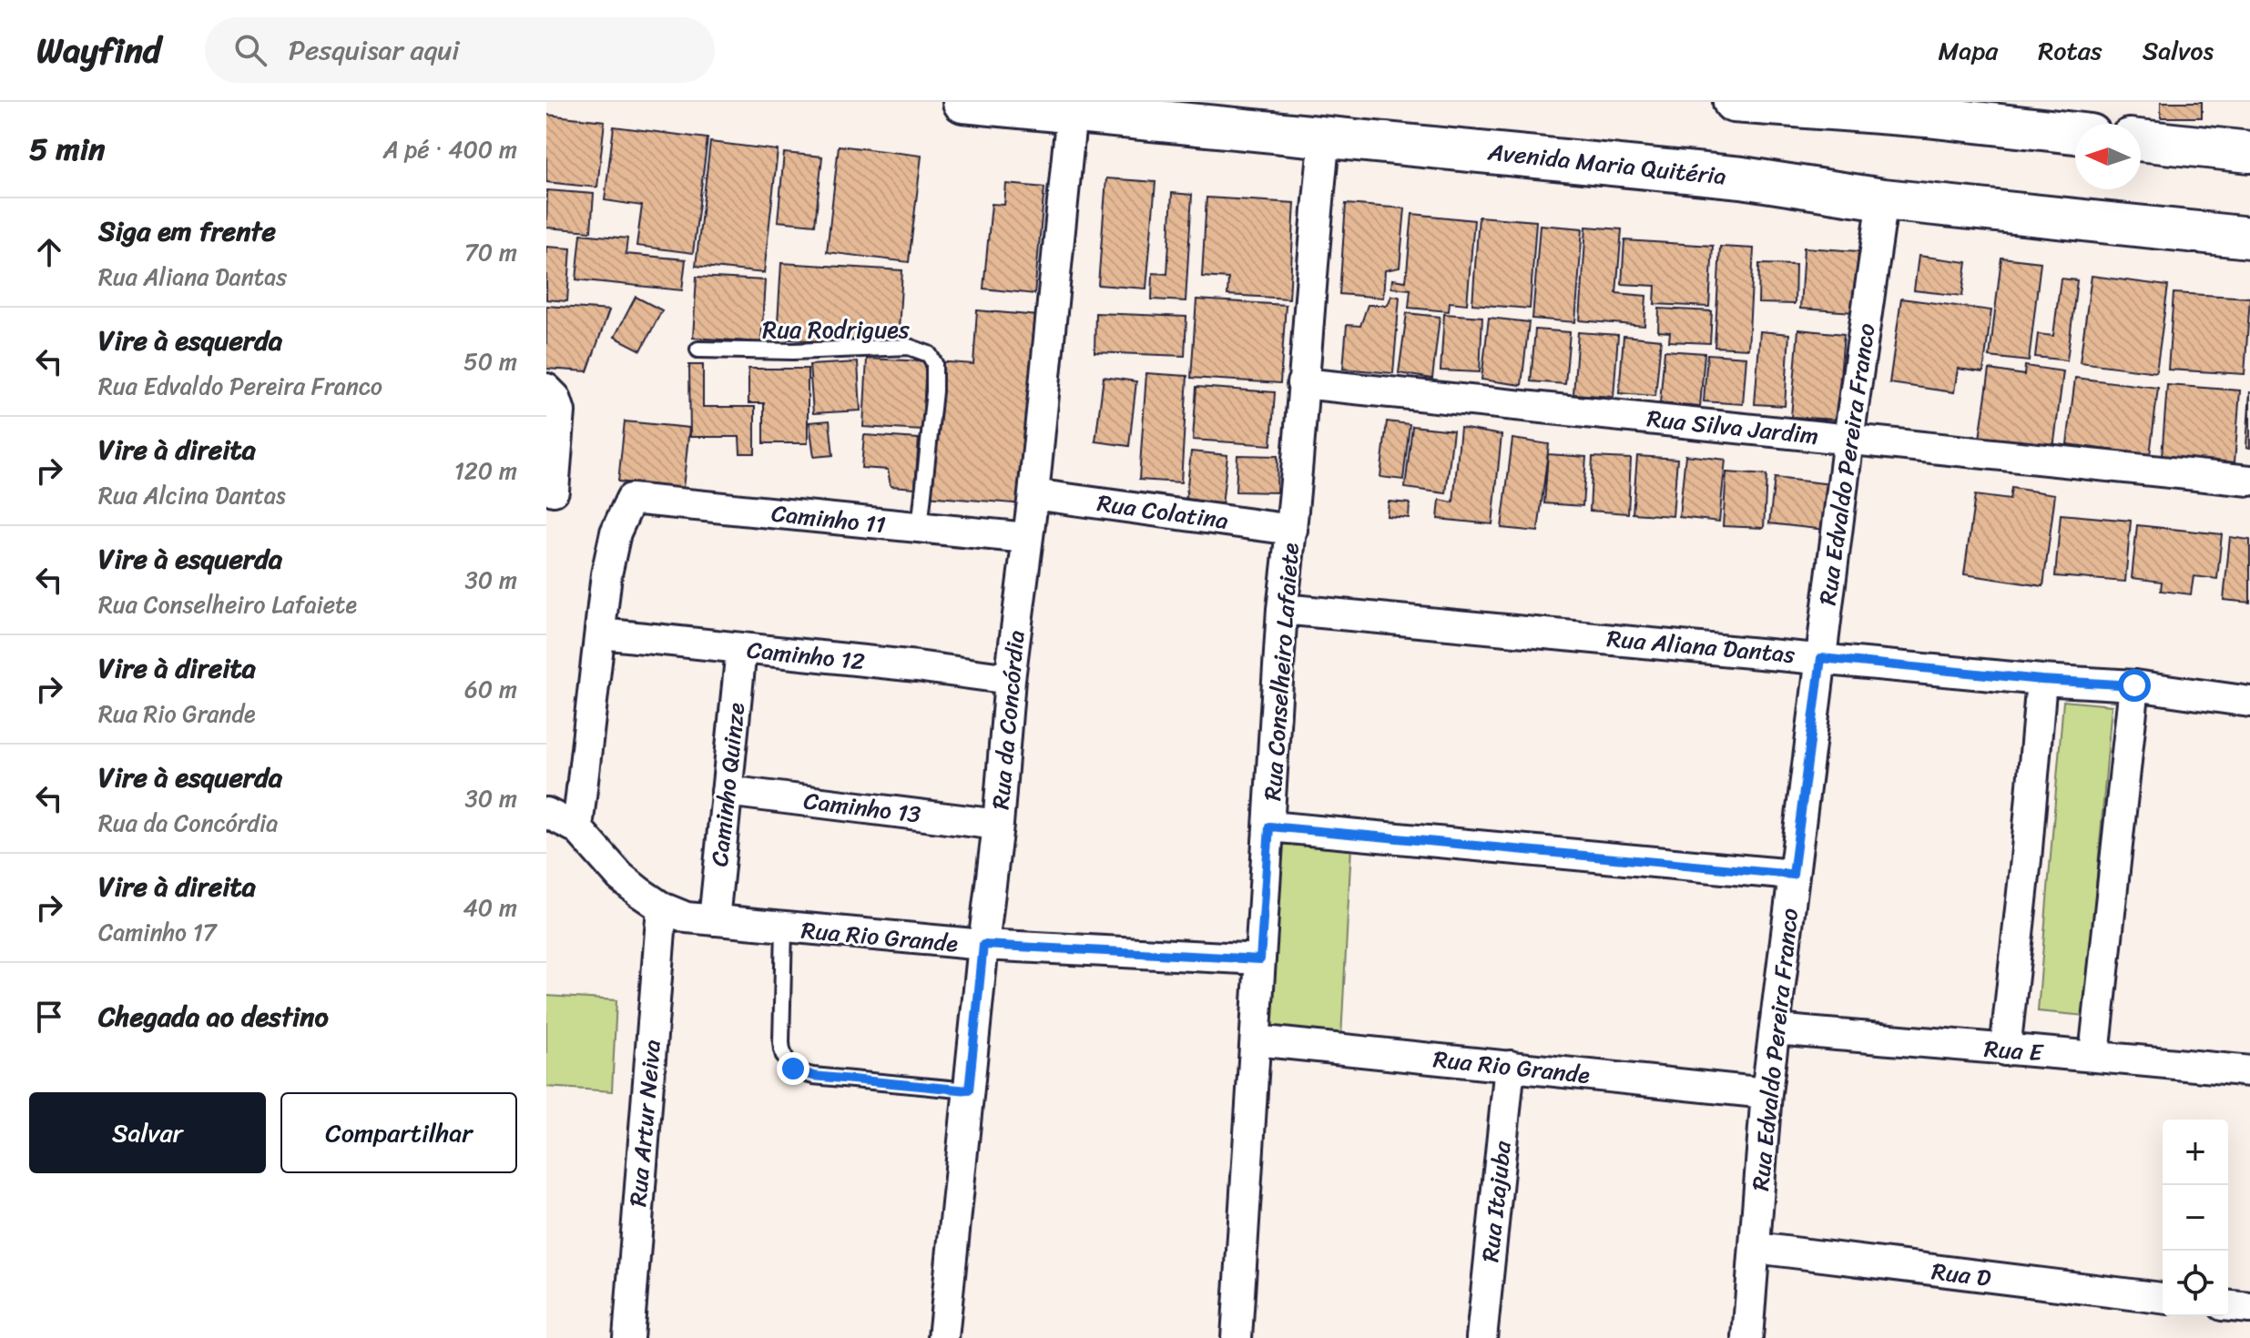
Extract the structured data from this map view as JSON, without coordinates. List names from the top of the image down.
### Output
{
  "streets": {
    "main road": ["Avenida Maria Quitéria"],
    "street": [
      "Rua Silva Jardim",
      "Rua Edvaldo Pereira Franco",
      "Rua Colatina",
      "Caminho 11",
      "Rua Aliana Dantas",
      "Caminho 12",
      "Rua Conselheiro Lafaiete",
      "Rua da Concórdia",
      "Caminho Quinze",
      "Caminho 13",
      "Rua Rio Grande",
      "Rua E",
      "Rua Artur Neiva",
      "Rua Itajuba",
      "Rua D"
    ],
    "lane": ["Rua Rodrigues"]
  },
  "crossings": [
    ["Avenida Maria Quitéria", "Rua Edvaldo Pereira Franco"],
    ["Avenida Maria Quitéria", "Rua Conselheiro Lafaiete"],
    ["Avenida Maria Quitéria", "Rua da Concórdia"],
    ["Rua Rodrigues", "Caminho 11"],
    ["Rua Silva Jardim", "Rua Edvaldo Pereira Franco"],
    ["Rua Silva Jardim", "Rua Conselheiro Lafaiete"],
    ["Rua Edvaldo Pereira Franco", "Rua Aliana Dantas"],
    ["Rua Edvaldo Pereira Franco", "Rua Rio Grande"],
    ["Rua Edvaldo Pereira Franco", "Rua E"],
    ["Rua Edvaldo Pereira Franco", "Rua D"],
    ["Rua Colatina", "Rua Conselheiro Lafaiete"],
    ["Rua Colatina", "Rua da Concórdia"],
    ["Caminho 11", "Caminho 12"],
    ["Caminho 11", "Rua da Concórdia"],
    ["Rua Aliana Dantas", "Rua Conselheiro Lafaiete"],
    ["Caminho 12", "Rua da Concórdia"],
    ["Caminho 12", "Caminho Quinze"],
    ["Rua Conselheiro Lafaiete", "Rua Rio Grande"],
    ["Rua da Concórdia", "Caminho 13"],
    ["Rua da Concórdia", "Rua Rio Grande"],
    ["Caminho Quinze", "Caminho 13"],
    ["Caminho Quinze", "Rua Rio Grande"],
    ["Rua Rio Grande", "Rua Artur Neiva"],
    ["Rua Rio Grande", "Rua Itajuba"]
  ],
  "north": "left",
  "page": {
    "header": "Wayfind",
    "search": "Pesquisar aqui",
    "nav": ["Mapa", "Rotas", "Salvos"],
    "heading": ["5 min", "A pé · 400 m"],
    "list": [
      ["Siga em frente", "Rua Aliana Dantas", "70 m"],
      ["Vire à esquerda", "Rua Edvaldo Pereira Franco", "50 m"],
      ["Vire à direita", "Rua Alcina Dantas", "120 m"],
      ["Vire à esquerda", "Rua Conselheiro Lafaiete", "30 m"],
      ["Vire à direita", "Rua Rio Grande", "60 m"],
      ["Vire à esquerda", "Rua da Concórdia", "30 m"],
      ["Vire à direita", "Caminho 17", "40 m"],
      "Chegada ao destino"
    ],
    "buttons": ["Salvar", "Compartilhar"],
    "map_buttons": ["+", "−"]
  }
}
